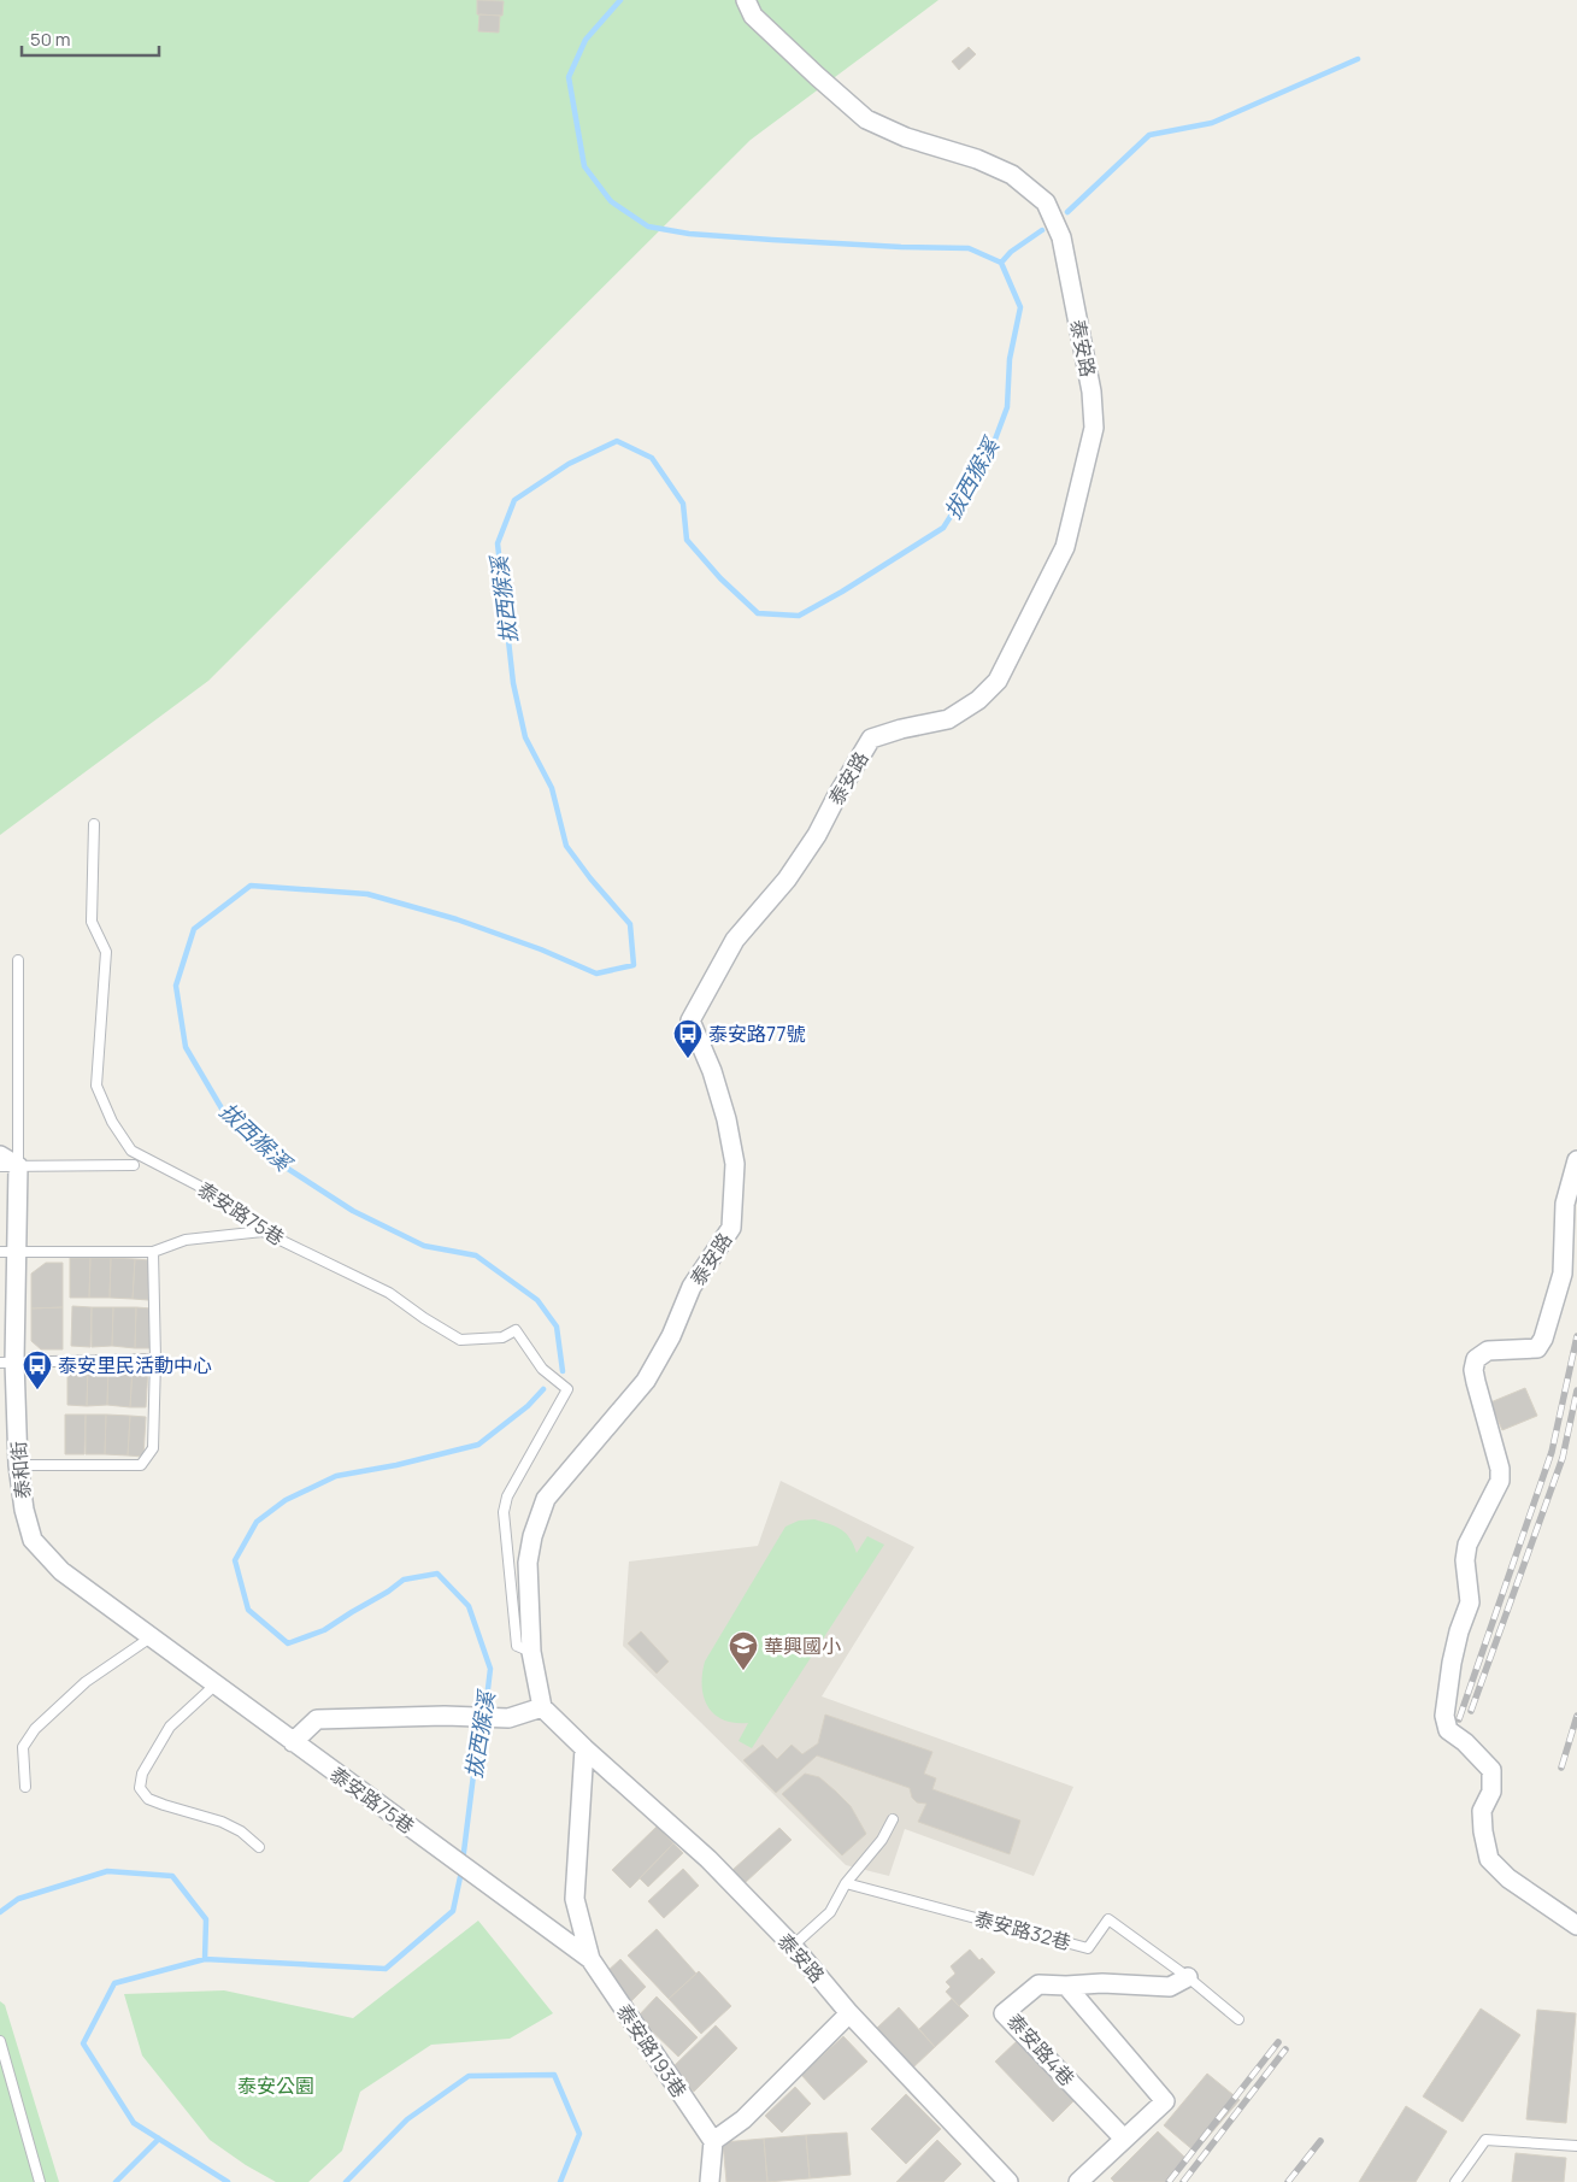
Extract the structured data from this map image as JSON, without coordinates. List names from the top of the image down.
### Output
{
  "streets": {
    "street": [
      "泰安路",
      "泰安路75巷",
      "泰和街",
      "泰安路4巷",
      "泰安路193巷"
    ],
    "lane": ["泰安路32巷"]
  },
  "crossings": [
    ["泰安路", "泰安路75巷"],
    ["泰安路75巷", "泰和街"],
    ["泰安路75巷", "泰安路193巷"],
    ["泰安路32巷", "泰安路4巷"]
  ],
  "water": ["拔西猴溪"],
  "parks": ["泰安公園"],
  "places": {
    "bus stop": ["泰安路77號", "泰安里民活動中心"],
    "school or university": ["華興國小"]
  },
  "scale_bar": "50 m"
}
